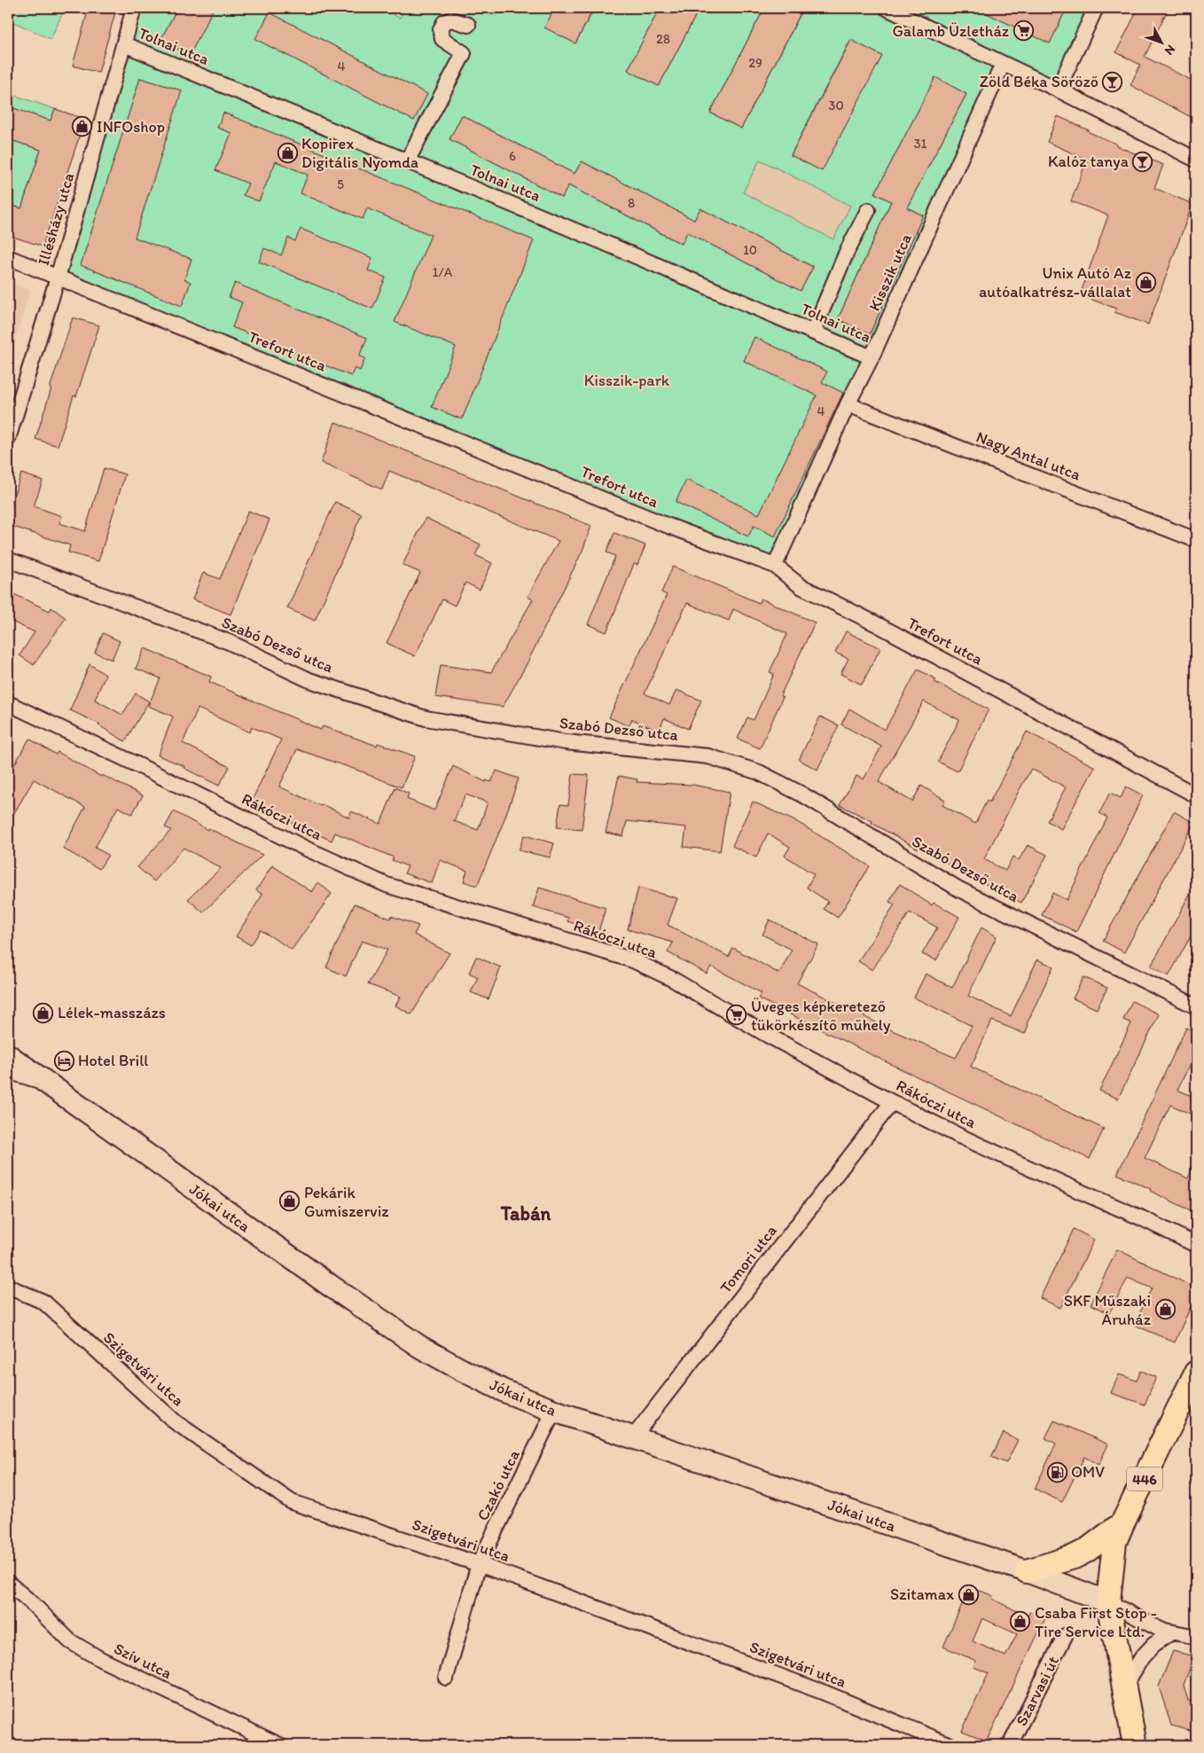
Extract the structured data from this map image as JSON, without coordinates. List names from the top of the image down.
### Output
{
  "streets": {
    "main road": ["Jókai utca", "446"],
    "street": [
      "Tolnai utca",
      "Illésházy utca",
      "Kisszik utca",
      "Trefort utca",
      "Nagy Antal utca",
      "Szabó Dezső utca",
      "Rákóczi utca",
      "Tomori utca",
      "Szigetvári utca",
      "Czakó utca",
      "Szív utca",
      "Szarvasi út"
    ]
  },
  "crossings": [
    ["Tolnai utca", "Illésházy utca"],
    ["Tolnai utca", "Kisszik utca"],
    ["Illésházy utca", "Trefort utca"],
    ["Kisszik utca", "Trefort utca"],
    ["Kisszik utca", "Nagy Antal utca"],
    ["Rákóczi utca", "Tomori utca"],
    ["Jókai utca", "Tomori utca"],
    ["Jókai utca", "446"],
    ["Jókai utca", "Czakó utca"],
    ["Szigetvári utca", "Czakó utca"]
  ],
  "districts": ["Tabán"],
  "parks": ["Kisszik-park"],
  "places": {
    "supermarket": ["Galamb Üzletház", "Üveges képkeretező tükörkészítő műhely"],
    "bar": ["Zöld Béka Söröző", "Kalóz tanya"],
    "shop": [
      "INFOshop",
      "Kopirex Digitális Nyomda",
      "Unix Autó Az autóalkatrész-vállalat",
      "Lélek-masszázs",
      "Pekárik Gumiszerviz",
      "SKF Műszaki Áruház",
      "Szitamax",
      "Csaba First Stop - Tire Service Ltd."
    ],
    "hotel": ["Hotel Brill"],
    "fuel station": ["OMV"]
  },
  "house_numbers": [
    "28",
    "29",
    "4",
    "30",
    "31",
    "6",
    "5",
    "8",
    "10",
    "1/A",
    "4"
  ],
  "north": "bottom right"
}
